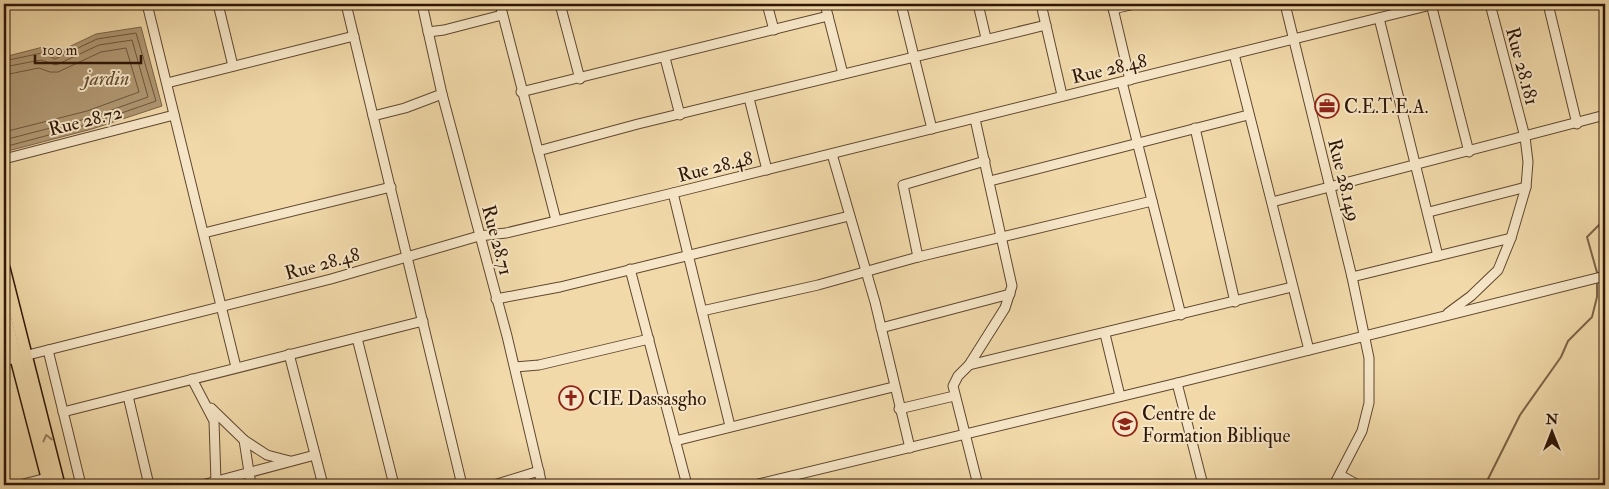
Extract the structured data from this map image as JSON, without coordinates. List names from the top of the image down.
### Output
{
  "streets": {
    "street": [
      "Rue 28.181",
      "Rue 28.48",
      "Rue 28.72",
      "Rue 28.149",
      "Rue 28.71"
    ]
  },
  "crossings": [
    ["Rue 28.48", "Rue 28.149"],
    ["Rue 28.48", "Rue 28.71"]
  ],
  "water": ["jardin"],
  "places": {
    "office": ["C.E.T.E.A."],
    "church": ["CIE Dassasgho"],
    "school or university": ["Centre de Formation Biblique"]
  },
  "scale_bar": "100 m",
  "north": "top"
}
